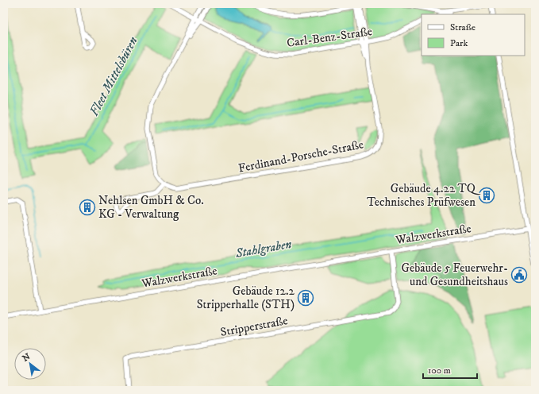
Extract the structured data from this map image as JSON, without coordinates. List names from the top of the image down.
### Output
{
  "streets": {
    "street": [
      "Carl-Benz-Straße",
      "Ferdinand-Porsche-Straße",
      "Walzwerkstraße",
      "Stripperstraße"
    ]
  },
  "crossings": [
    ["Carl-Benz-Straße", "Ferdinand-Porsche-Straße"],
    ["Walzwerkstraße", "Stripperstraße"]
  ],
  "water": ["Fleet Mittelsbüren", "Stahlgraben"],
  "places": {
    "building": ["Gebäude 4.22 TQ Technisches Prüfwesen", "Nehlsen GmbH & Co. KG - Verwaltung", "Gebäude 12.2 Stripperhalle (STH)"],
    "public building": ["Gebäude 5 Feuerwehr- und Gesundheitshaus"]
  },
  "legend": ["Straße", "Park"],
  "scale_bar": "100 m",
  "north": "top left"
}
